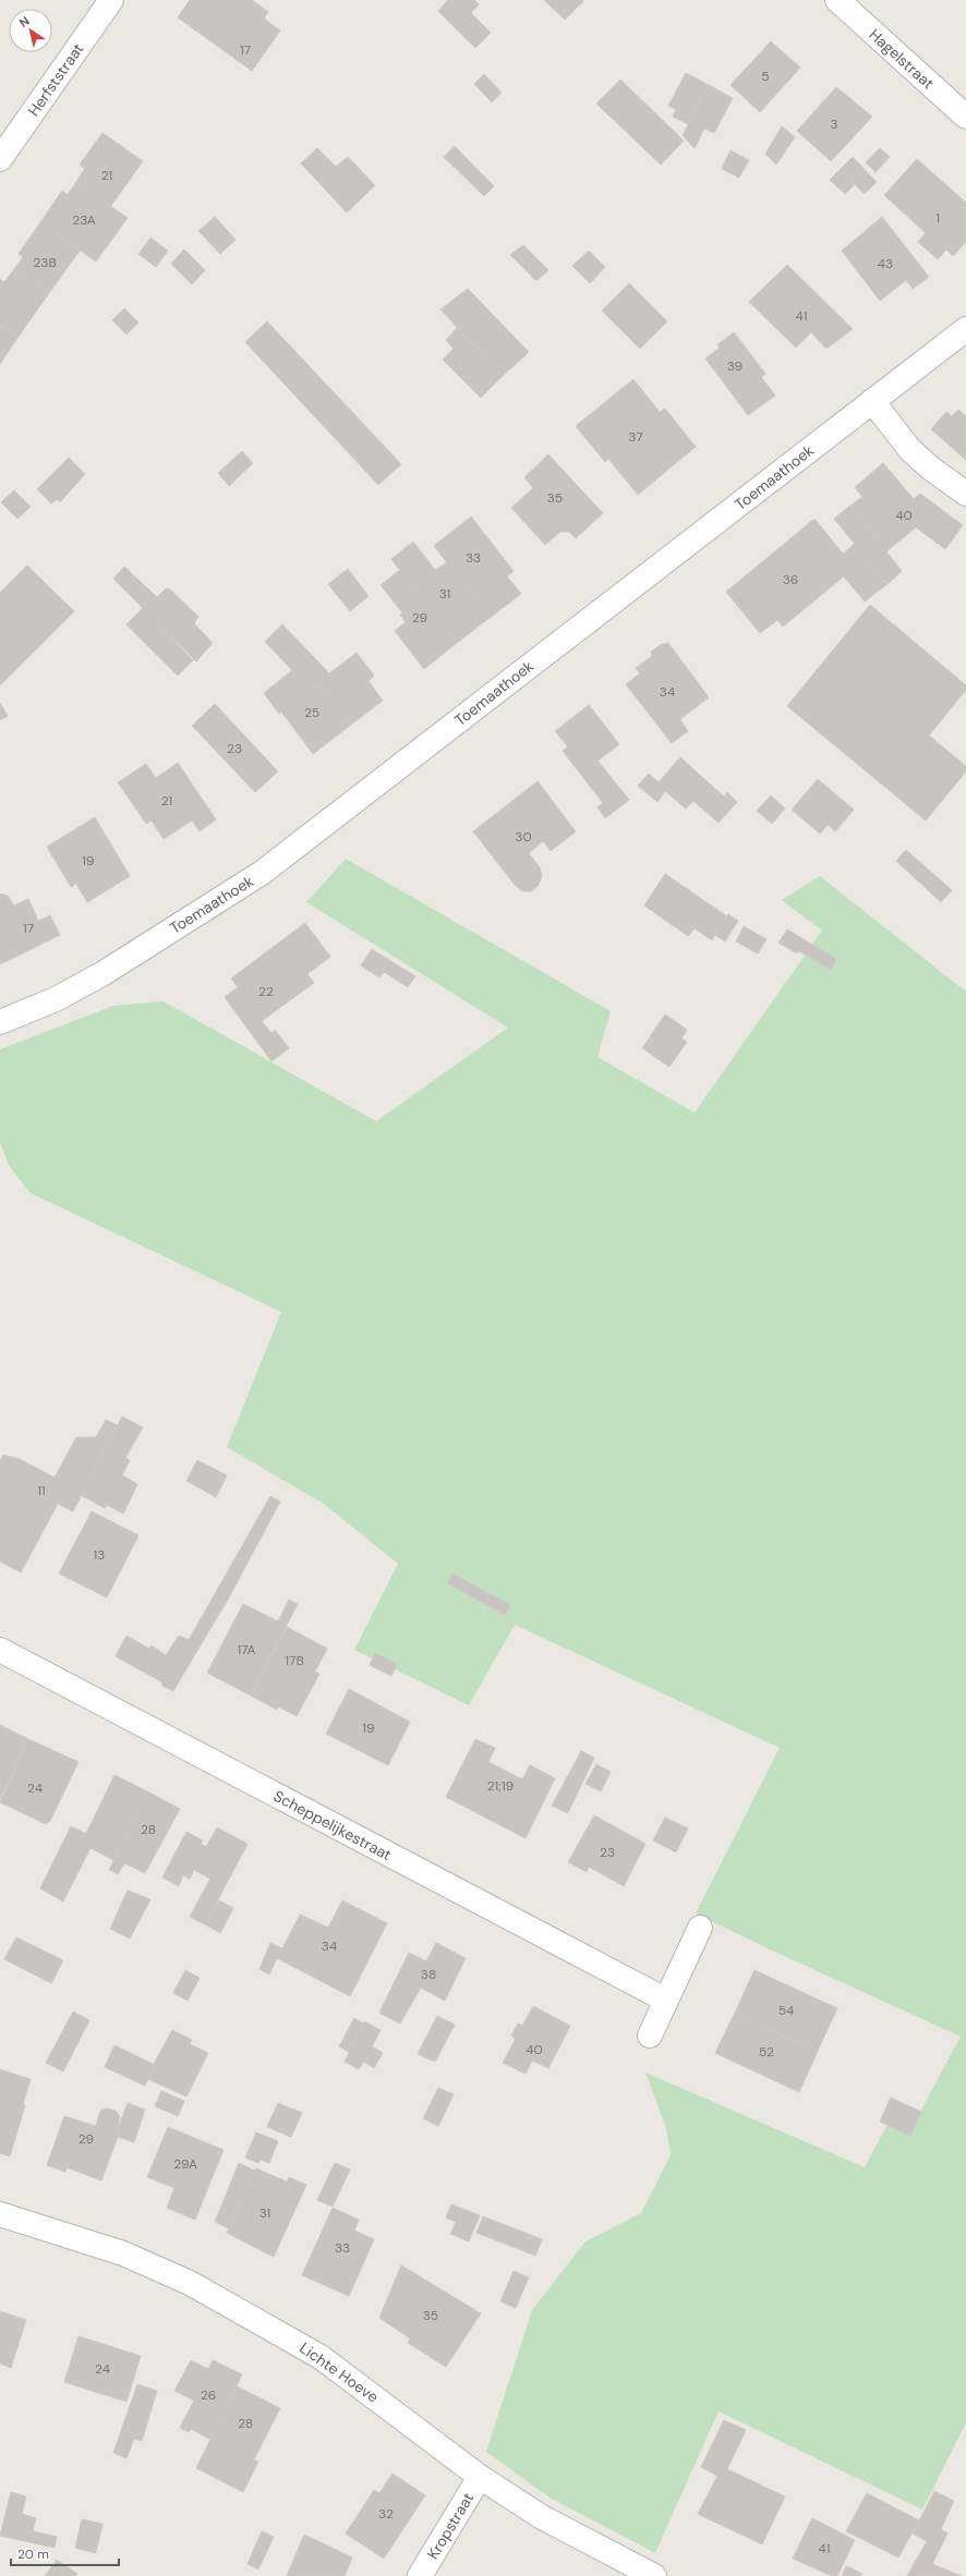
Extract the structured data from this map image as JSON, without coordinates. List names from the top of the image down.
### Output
{
  "streets": {
    "street": [
      "Hagelstraat",
      "Herfststraat",
      "Toemaathoek",
      "Scheppelijkestraat",
      "Lichte Hoeve",
      "Kropstraat"
    ]
  },
  "crossings": [
    ["Lichte Hoeve", "Kropstraat"]
  ],
  "house_numbers": [
    "17",
    "5",
    "3",
    "21",
    "1",
    "23A",
    "23B",
    "43",
    "41",
    "39",
    "37",
    "35",
    "40",
    "33",
    "36",
    "31",
    "29",
    "34",
    "25",
    "23",
    "21",
    "30",
    "19",
    "17",
    "22",
    "11",
    "13",
    "17A",
    "17B",
    "19",
    "21;19",
    "24",
    "28",
    "23",
    "34",
    "38",
    "54",
    "40",
    "52",
    "29",
    "29A",
    "31",
    "33",
    "35",
    "24",
    "26",
    "28",
    "32",
    "41"
  ],
  "scale_bar": "20 m",
  "north": "top left"
}
